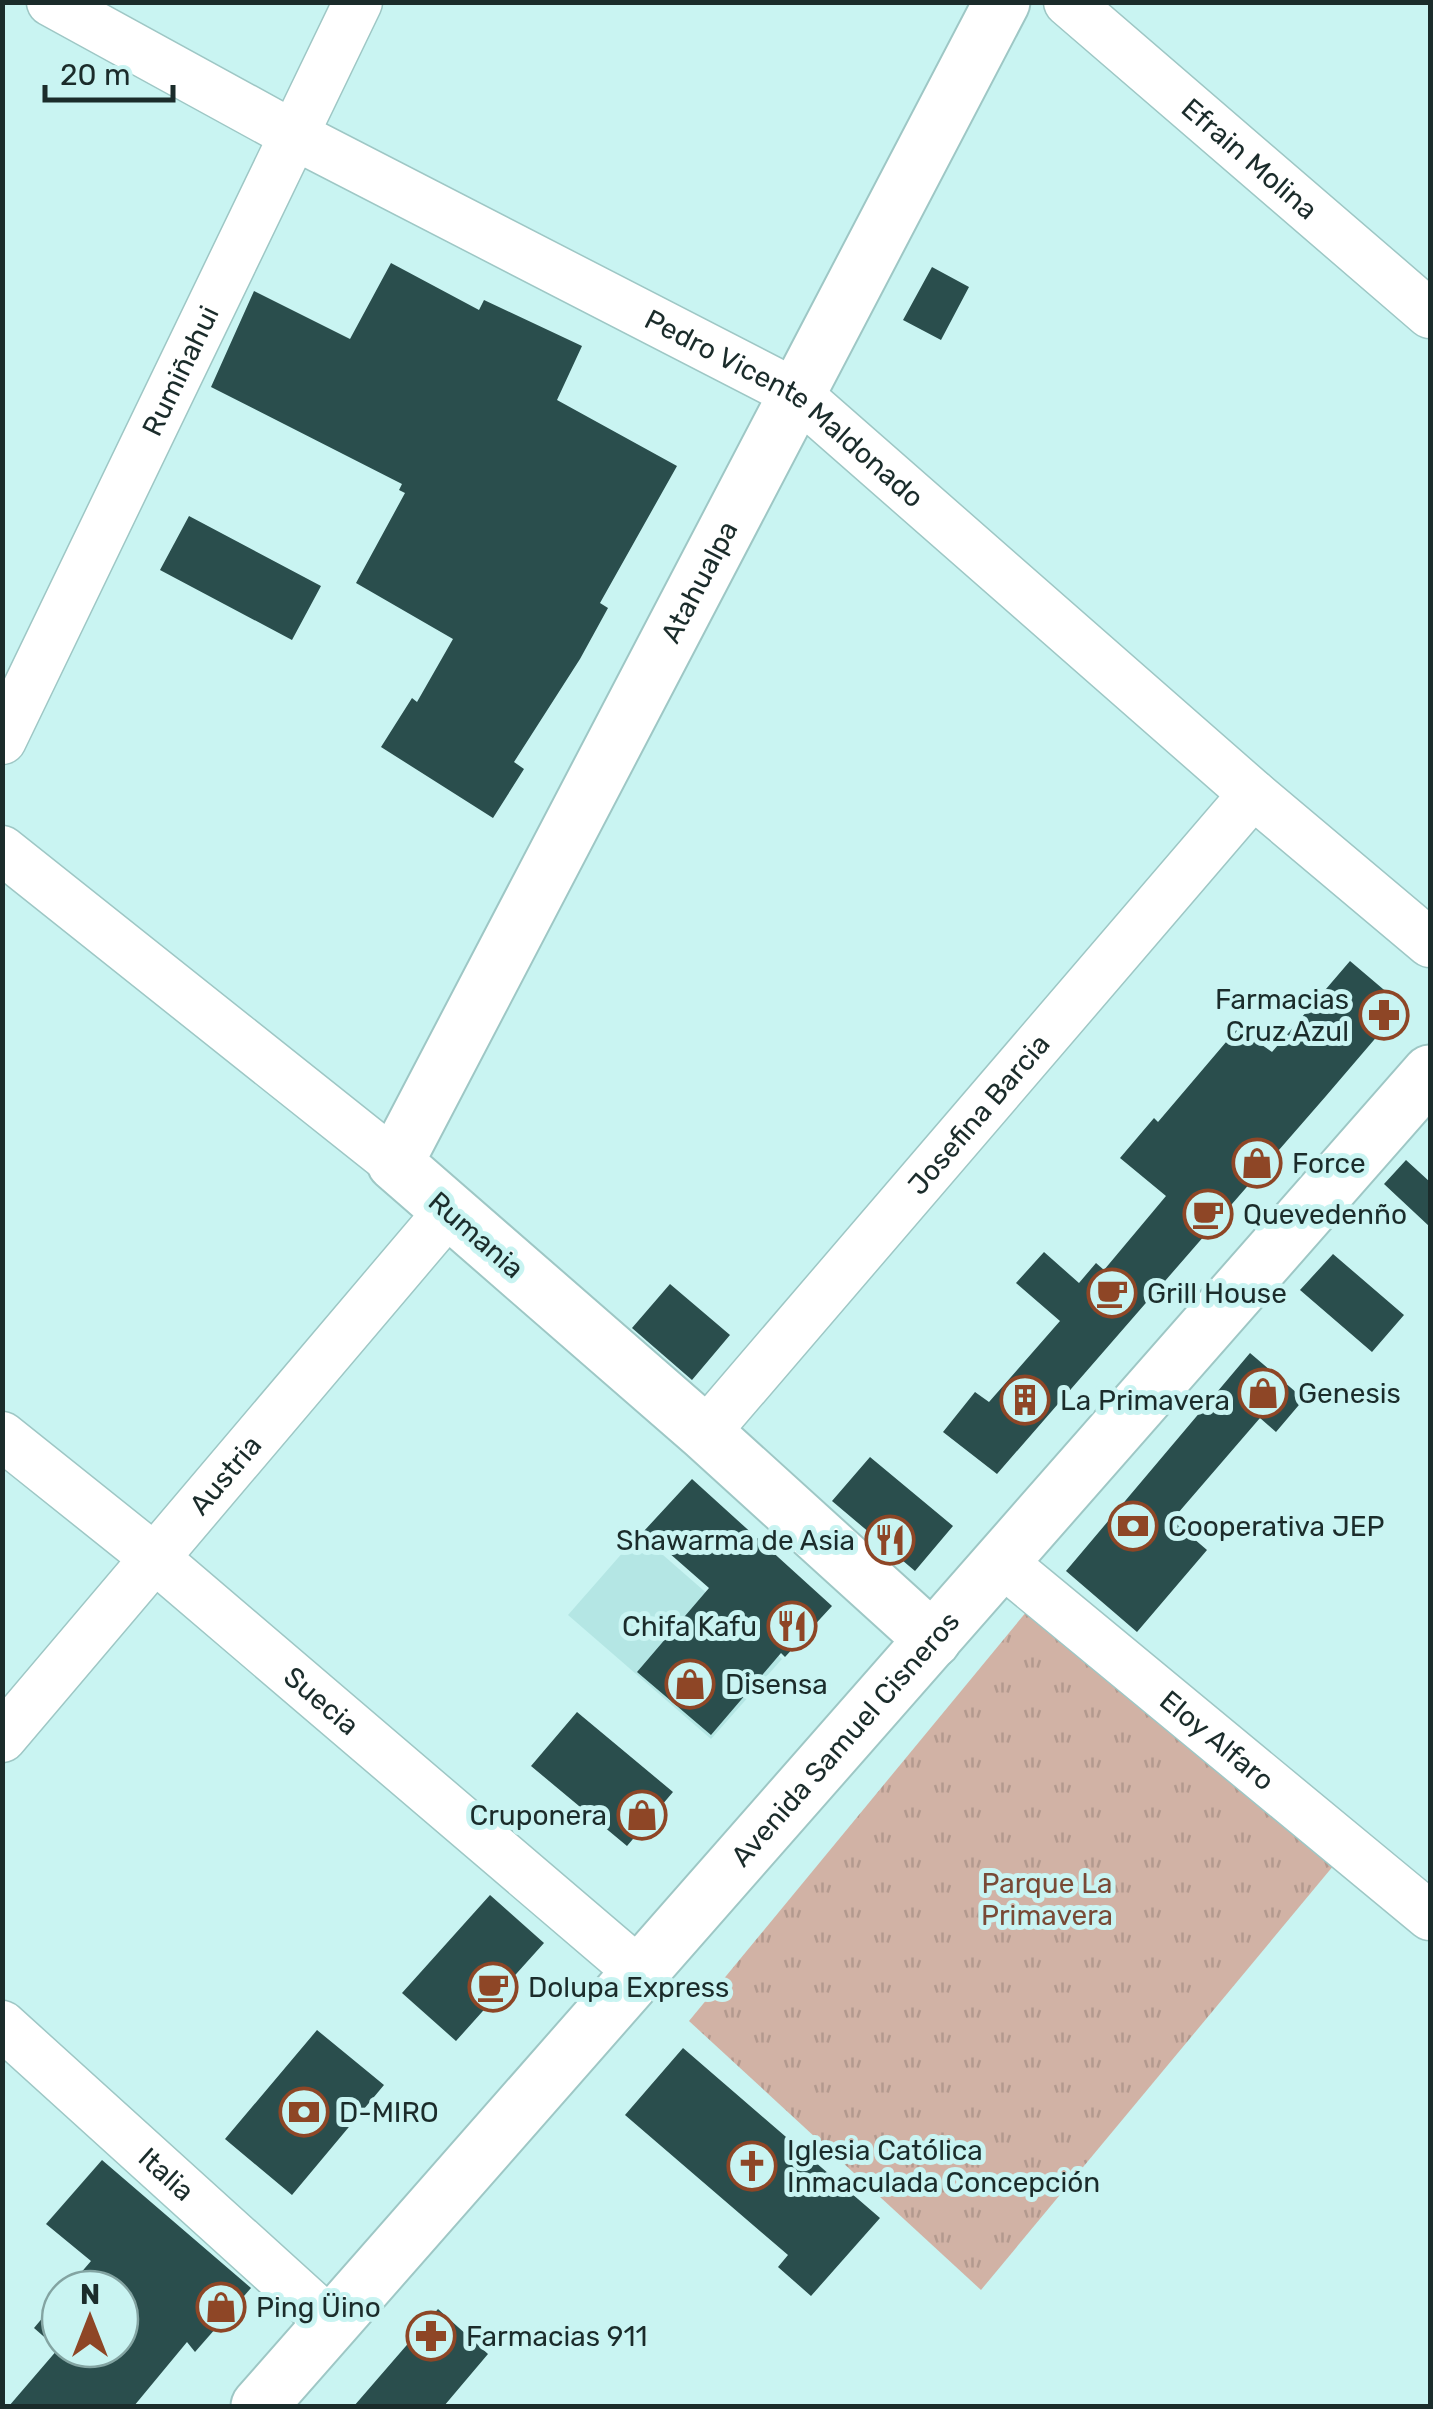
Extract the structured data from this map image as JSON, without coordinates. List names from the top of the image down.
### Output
{
  "streets": {
    "street": [
      "Efrain Molina",
      "Rumiñahui",
      "Pedro Vicente Maldonado",
      "Atahualpa",
      "Josefina Barcia",
      "Rumania",
      "Austria",
      "Suecia",
      "Avenida Samuel Cisneros",
      "Eloy Alfaro",
      "Italia"
    ]
  },
  "crossings": [
    ["Rumiñahui", "Pedro Vicente Maldonado"],
    ["Pedro Vicente Maldonado", "Atahualpa"],
    ["Pedro Vicente Maldonado", "Josefina Barcia"],
    ["Atahualpa", "Rumania"],
    ["Josefina Barcia", "Rumania"],
    ["Rumania", "Austria"],
    ["Rumania", "Avenida Samuel Cisneros"],
    ["Austria", "Suecia"],
    ["Suecia", "Avenida Samuel Cisneros"],
    ["Avenida Samuel Cisneros", "Eloy Alfaro"],
    ["Avenida Samuel Cisneros", "Italia"]
  ],
  "parks": ["Parque La Primavera"],
  "places": {
    "pharmacy": ["Farmacias Cruz Azul", "Farmacias 911"],
    "shop": [
      "Force",
      "Genesis",
      "Disensa",
      "Cruponera",
      "Ping Üino"
    ],
    "cafe": ["Quevedenño", "Grill House", "Dolupa Express"],
    "building": ["La Primavera"],
    "bank": ["Cooperativa JEP", "D-MIRO"],
    "restaurant": ["Shawarma de Asia", "Chifa Kafu"],
    "church": ["Iglesia Católica Inmaculada Concepción"]
  },
  "scale_bar": "20 m",
  "north": "top"
}
